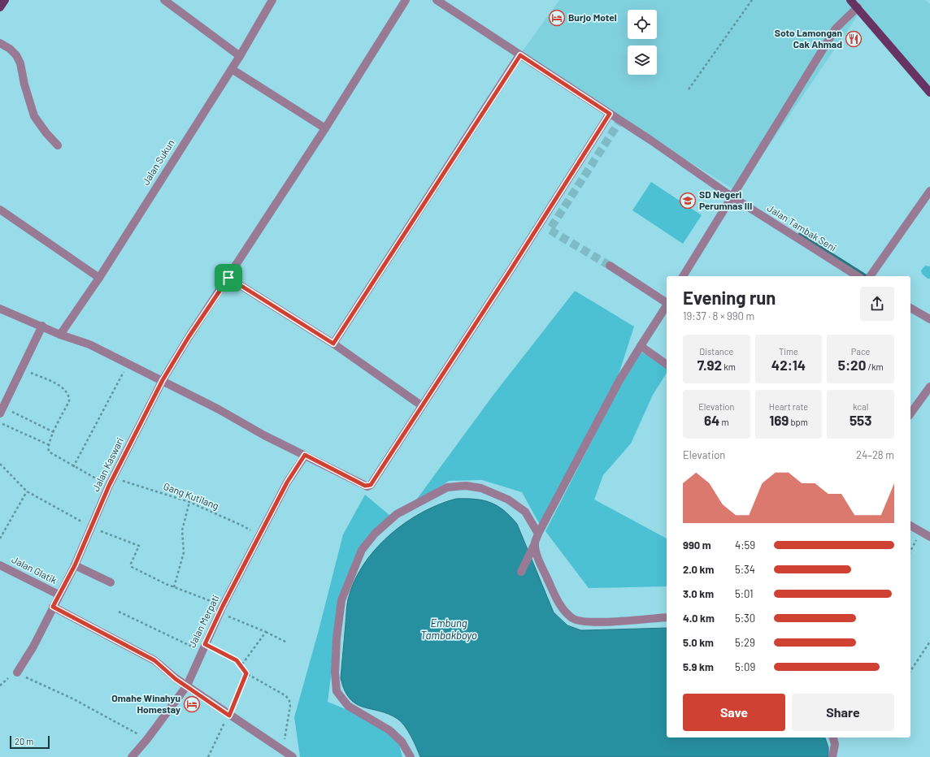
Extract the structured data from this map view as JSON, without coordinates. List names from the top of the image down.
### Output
{
  "streets": {
    "street": [
      "Jalan Sukun",
      "Jalan Tambak Seni",
      "Jalan Kaswari",
      "Jalan Glatik",
      "Jalan Merpati"
    ],
    "path": ["Gang Kutilang"]
  },
  "crossings": [
    ["Jalan Kaswari", "Gang Kutilang"],
    ["Jalan Kaswari", "Jalan Glatik"],
    ["Gang Kutilang", "Jalan Merpati"]
  ],
  "water": ["Embung Tambakboyo"],
  "places": {
    "hotel": ["Burjo Motel", "Omahe Winahyu Homestay"],
    "restaurant": ["Soto Lamongan Cak Ahmad"],
    "school or university": ["SD Negeri Perumnas III"]
  },
  "scale_bar": "20 m",
  "page": {
    "heading": ["Evening run", "19:37 · 8 × 990 m"],
    "stats": [
      ["Distance", "7.92 km"],
      ["Time", "42:14"],
      ["Pace", "5:20 /km"],
      ["Elevation", "64 m"],
      ["Heart rate", "169 bpm"],
      ["kcal", "553"]
    ],
    "chart": ["Elevation", "24–28 m"],
    "list": [
      {
        "name": "990 m",
        "note": "4:59"
      },
      {
        "name": "2.0 km",
        "note": "5:34"
      },
      {
        "name": "3.0 km",
        "note": "5:01"
      },
      {
        "name": "4.0 km",
        "note": "5:30"
      },
      {
        "name": "5.0 km",
        "note": "5:29"
      },
      {
        "name": "5.9 km",
        "note": "5:09"
      }
    ],
    "buttons": ["Save", "Share"],
    "scale": "20 m"
  }
}
